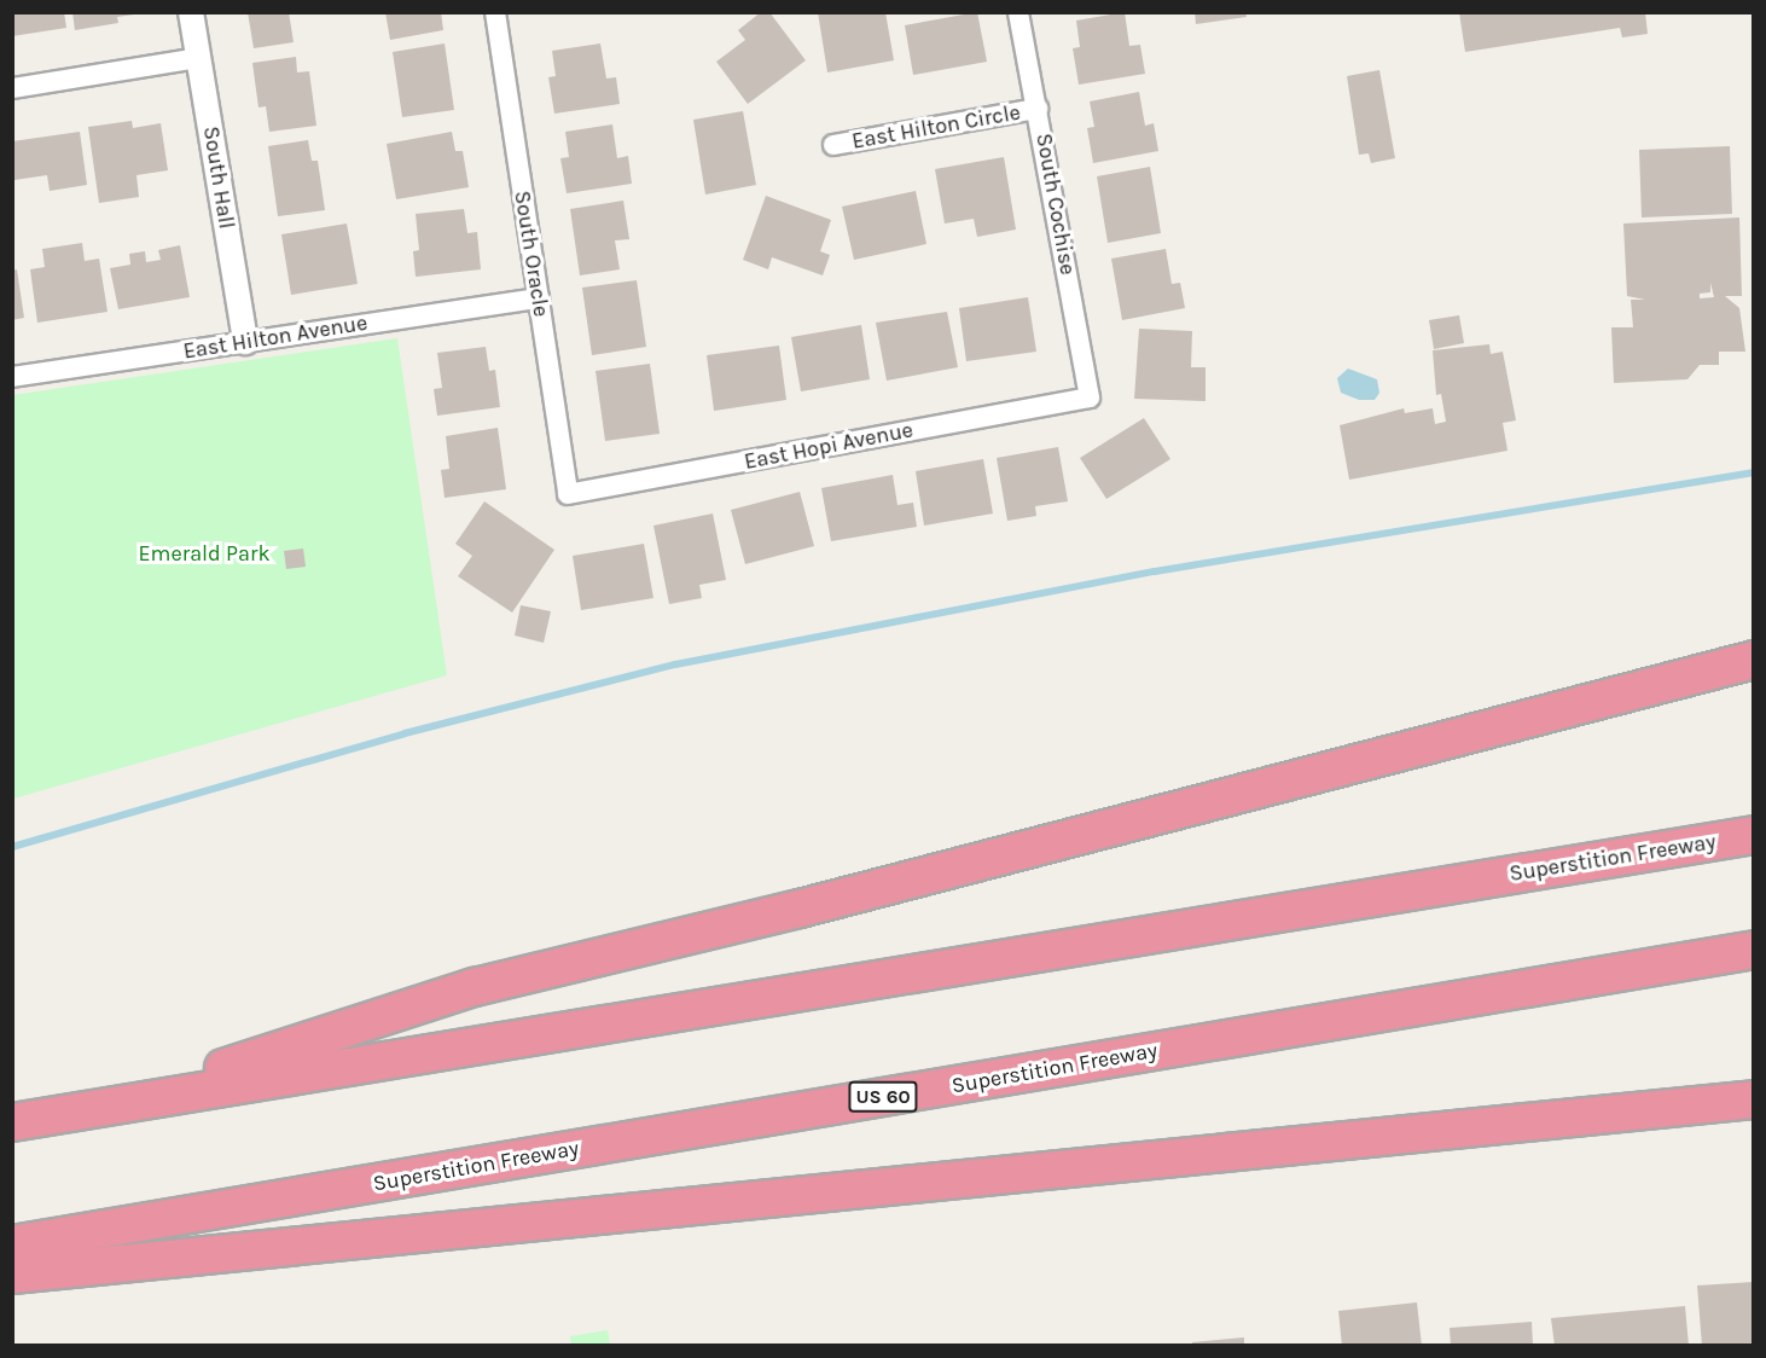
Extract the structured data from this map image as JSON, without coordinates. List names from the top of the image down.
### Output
{
  "streets": {
    "highway": ["Superstition Freeway", "US 60"],
    "street": [
      "East Hilton Circle",
      "South Hall",
      "South Cochise",
      "South Oracle",
      "East Hilton Avenue",
      "East Hopi Avenue"
    ]
  },
  "crossings": [
    ["East Hilton Circle", "South Cochise"],
    ["South Hall", "East Hilton Avenue"],
    ["South Cochise", "East Hopi Avenue"],
    ["South Oracle", "East Hilton Avenue"],
    ["South Oracle", "East Hopi Avenue"]
  ],
  "parks": ["Emerald Park"]
}
